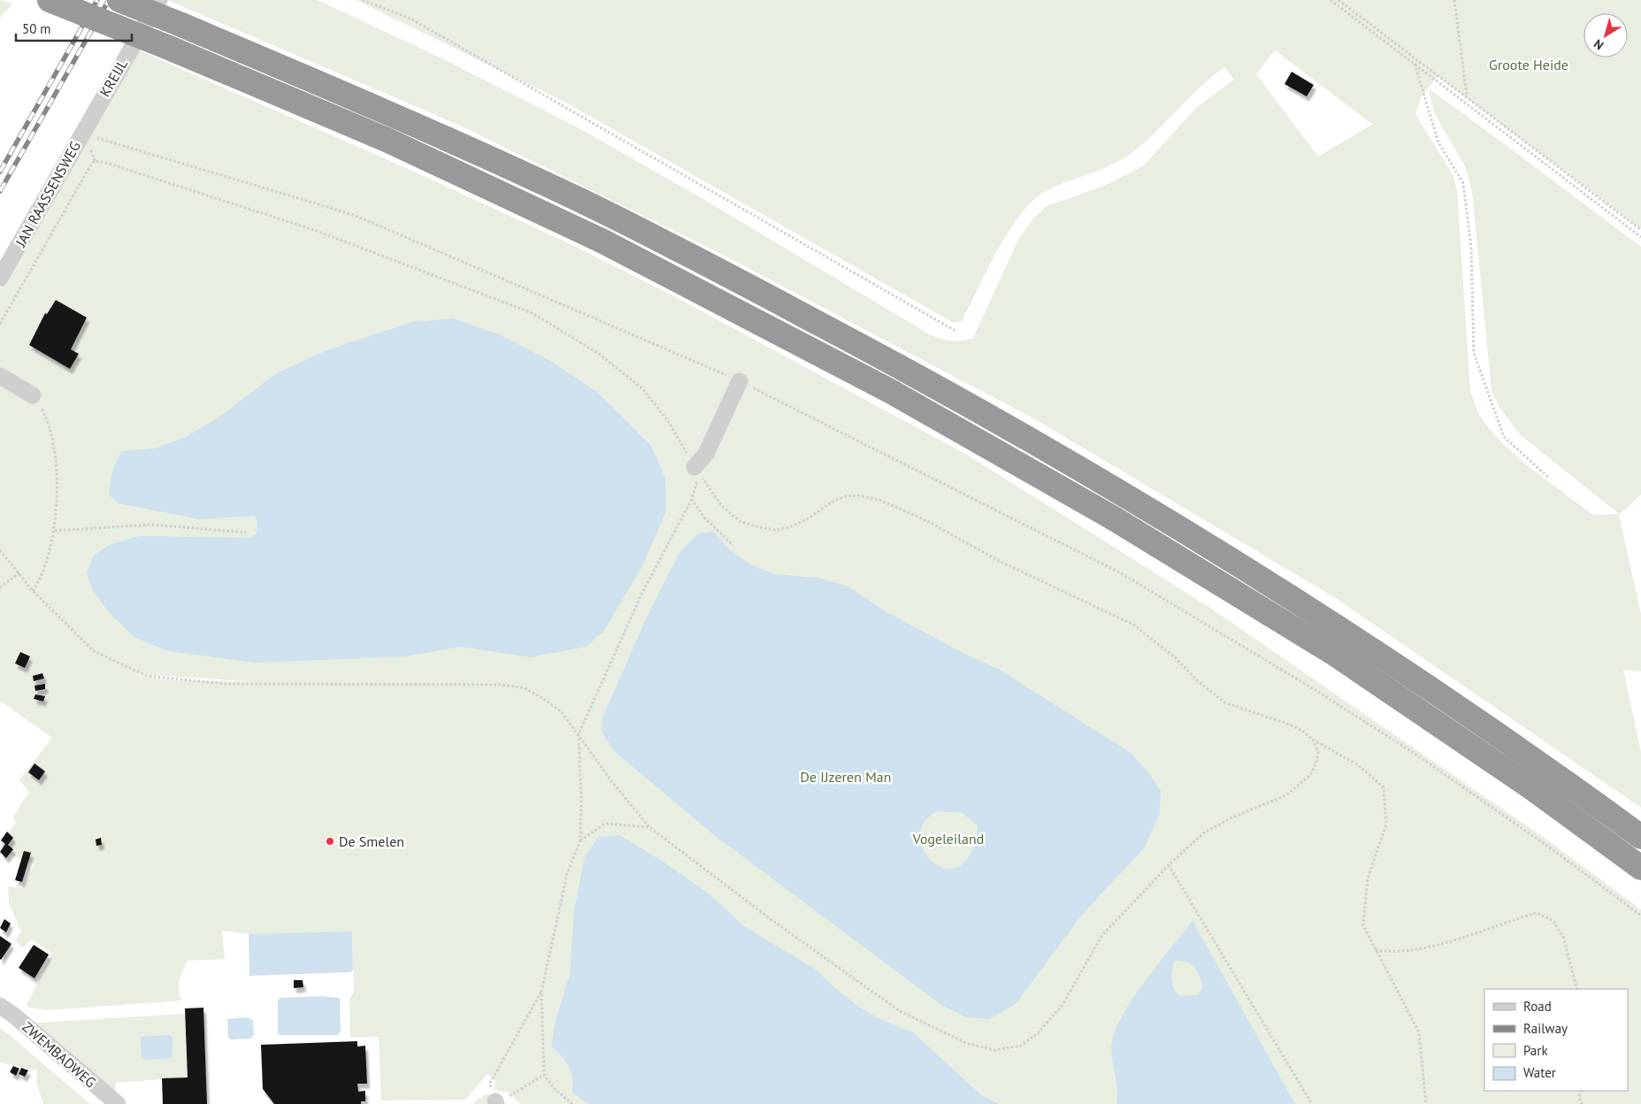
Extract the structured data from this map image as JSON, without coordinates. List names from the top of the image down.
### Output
{
  "streets": {
    "street": ["KREIJL", "JAN RAASSENSWEG", "ZWEMBADWEG"]
  },
  "crossings": [
    ["KREIJL", "JAN RAASSENSWEG"]
  ],
  "parks": ["Groote Heide", "De IJzeren Man", "Vogeleiland"],
  "places": ["De Smelen"],
  "legend": [
    "Road",
    "Railway",
    "Park",
    "Water"
  ],
  "scale_bar": "50 m",
  "north": "bottom left"
}
